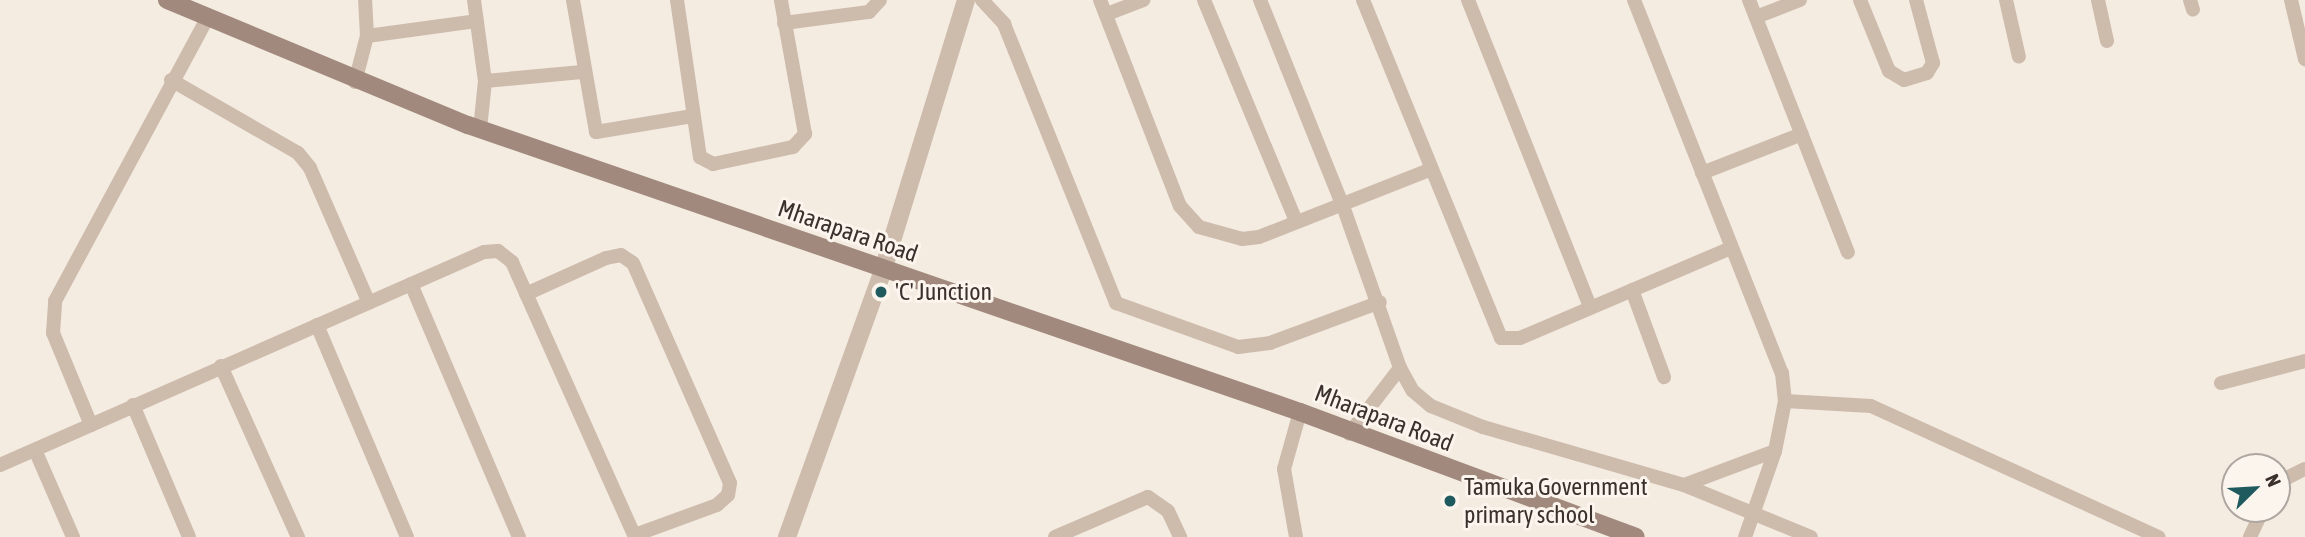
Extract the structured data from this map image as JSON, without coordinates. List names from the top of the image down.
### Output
{
  "streets": {
    "main road": ["Mharapara Road"]
  },
  "places": ["'C' Junction", "Tamuka Government primary school"],
  "north": "top right"
}
